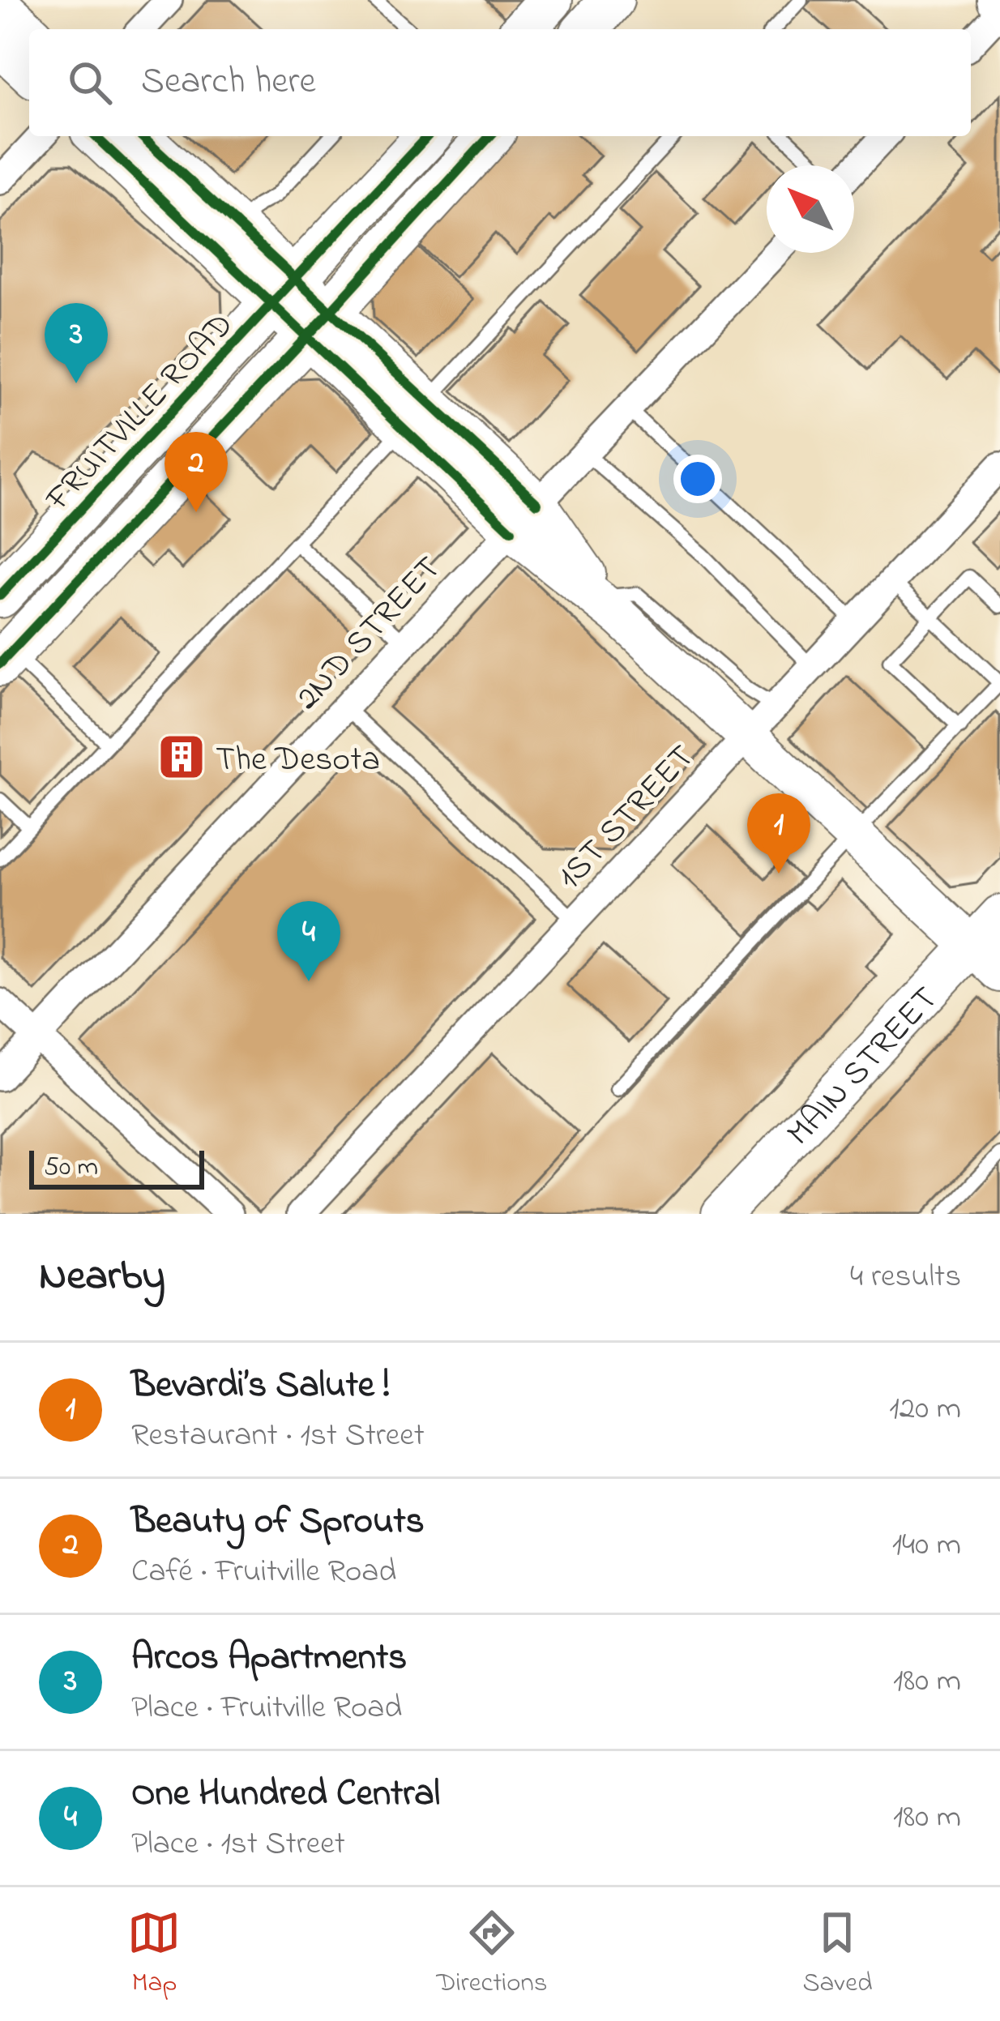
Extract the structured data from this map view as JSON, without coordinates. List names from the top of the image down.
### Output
{
  "streets": {
    "main road": ["FRUITVILLE ROAD"],
    "street": ["2ND STREET", "1ST STREET", "MAIN STREET"]
  },
  "places": {
    "building": ["The Desota"]
  },
  "scale_bar": "50 m",
  "north": "top left",
  "page": {
    "search": "Search here",
    "pins": [
      "3",
      "2",
      "1",
      "4"
    ],
    "scale": "50 m",
    "heading": ["Nearby", "4 results"],
    "list": [
      {
        "mark": "1",
        "name": "Bevardi’s Salute !",
        "note": "Restaurant · 1st Street",
        "value": "120 m"
      },
      {
        "mark": "2",
        "name": "Beauty of Sprouts",
        "note": "Café · Fruitville Road",
        "value": "140 m"
      },
      {
        "mark": "3",
        "name": "Arcos Apartments",
        "note": "Place · Fruitville Road",
        "value": "180 m"
      },
      {
        "mark": "4",
        "name": "One Hundred Central",
        "note": "Place · 1st Street",
        "value": "180 m"
      }
    ],
    "nav": ["Map", "Directions", "Saved"]
  }
}
